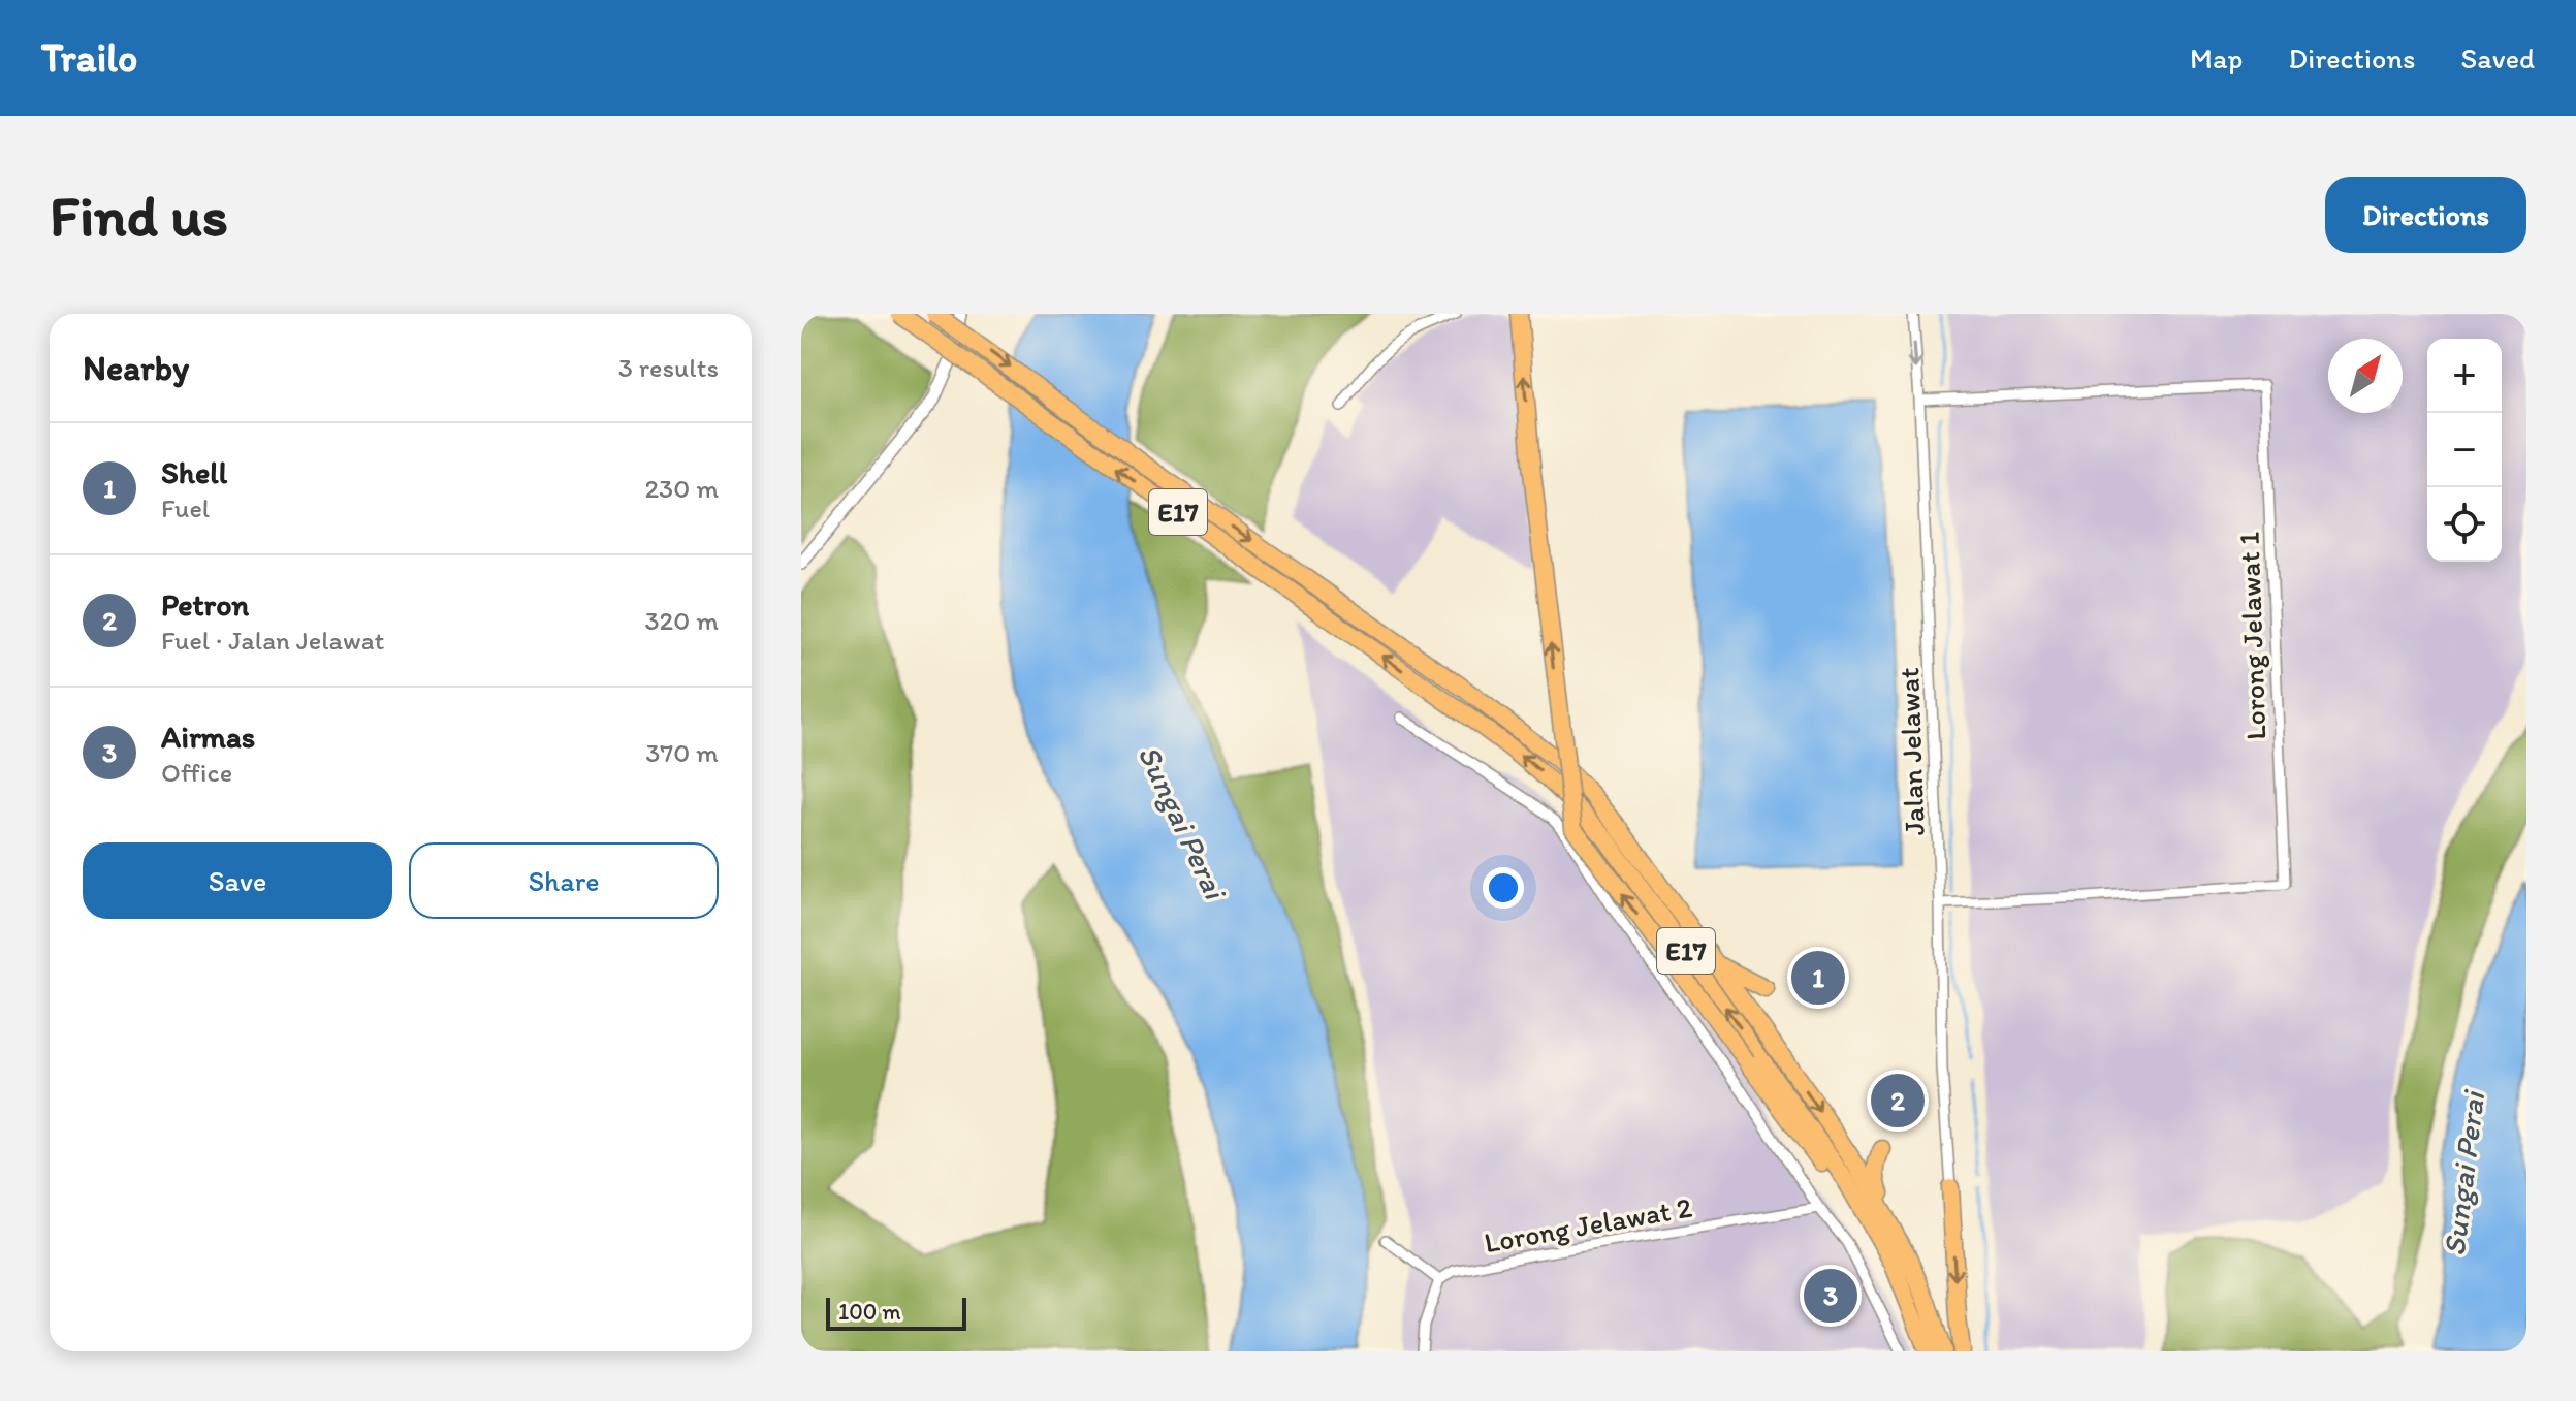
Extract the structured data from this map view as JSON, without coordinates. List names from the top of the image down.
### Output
{
  "streets": {
    "highway": ["E17"],
    "street": ["Lorong Jelawat 1", "Jalan Jelawat", "Lorong Jelawat 2"]
  },
  "crossings": [
    ["Lorong Jelawat 1", "Jalan Jelawat"]
  ],
  "water": ["Sungai Perai"],
  "scale_bar": "100 m",
  "north": "top right",
  "page": {
    "header": "Trailo",
    "nav": ["Map", "Directions", "Saved"],
    "buttons": [
      "Directions",
      ["Save", "Share"]
    ],
    "title": "Find us",
    "heading": ["Nearby", "3 results"],
    "map_buttons": ["+", "−"],
    "list": [
      {
        "mark": "1",
        "name": "Shell",
        "note": "Fuel",
        "value": "230 m"
      },
      {
        "mark": "2",
        "name": "Petron",
        "note": "Fuel · Jalan Jelawat",
        "value": "320 m"
      },
      {
        "mark": "3",
        "name": "Airmas",
        "note": "Office",
        "value": "370 m"
      }
    ],
    "pins": ["1", "2", "3"],
    "scale": "100 m"
  }
}
